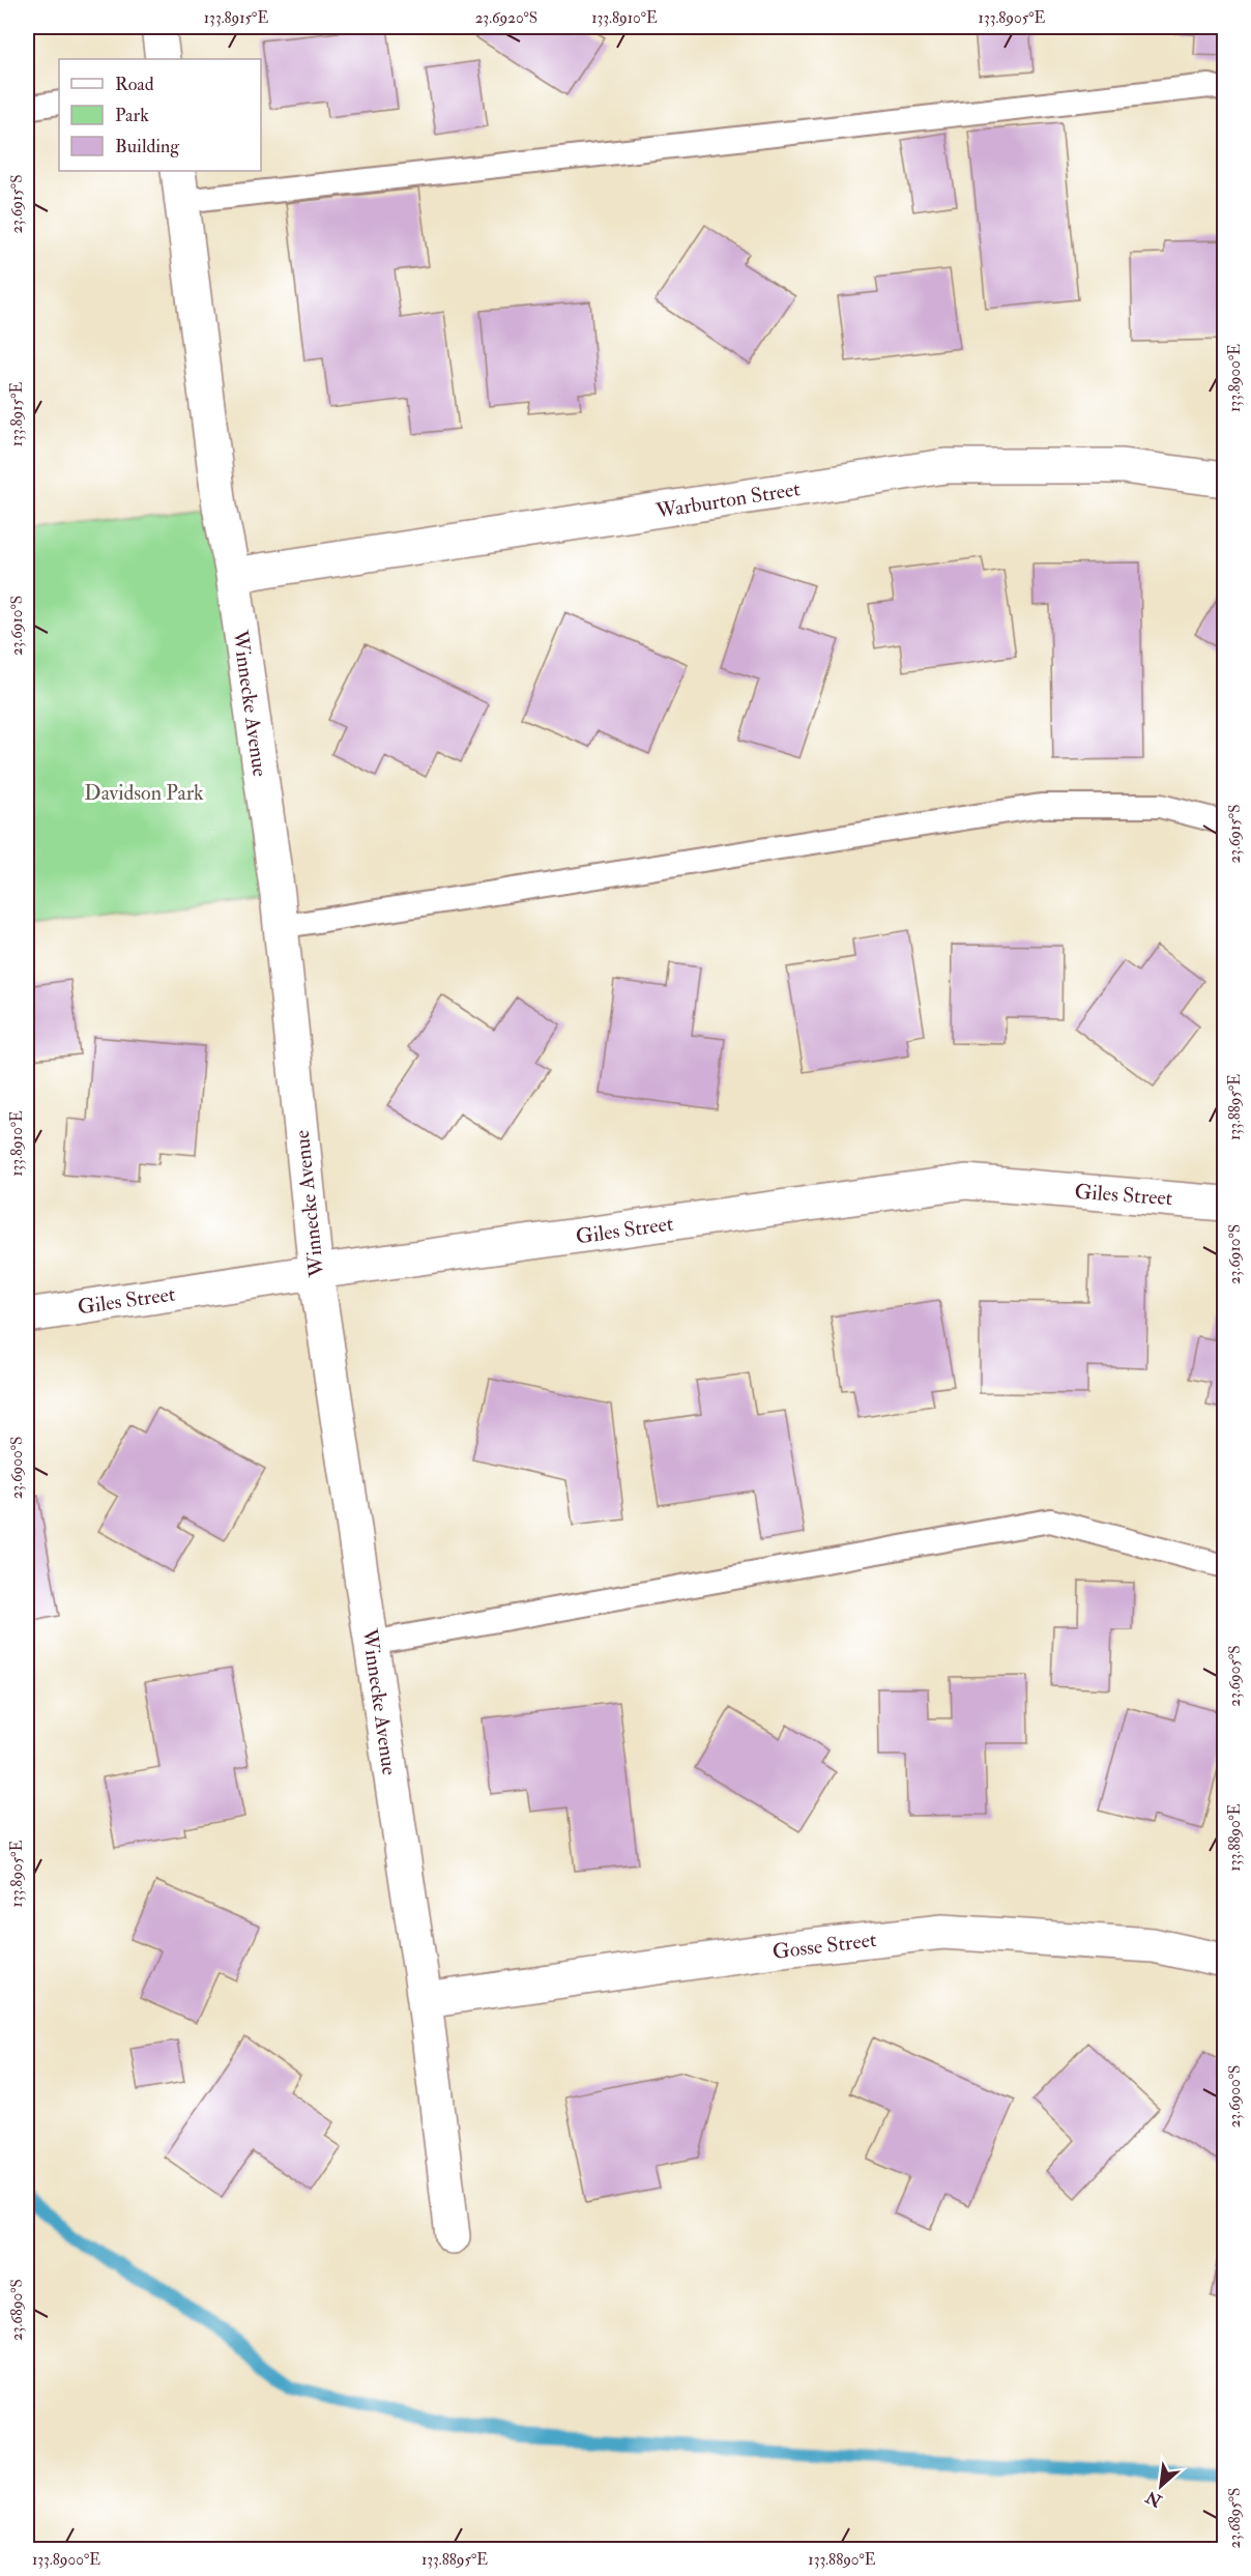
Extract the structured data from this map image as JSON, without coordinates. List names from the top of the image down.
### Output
{
  "streets": {
    "street": [
      "Warburton Street",
      "Winnecke Avenue",
      "Giles Street",
      "Gosse Street"
    ]
  },
  "crossings": [
    ["Warburton Street", "Winnecke Avenue"],
    ["Winnecke Avenue", "Giles Street"],
    ["Winnecke Avenue", "Gosse Street"]
  ],
  "parks": ["Davidson Park"],
  "legend": ["Road", "Park", "Building"],
  "north": "bottom left",
  "coordinates": [
    "133.8915°E",
    "23.6920°S",
    "133.8910°E",
    "133.8905°E",
    "23.6915°S",
    "133.8900°E",
    "23.6910°S",
    "133.8895°E",
    "23.6900°S",
    "23.6905°S",
    "133.8890°E",
    "23.6890°S",
    "23.6895°S"
  ]
}
